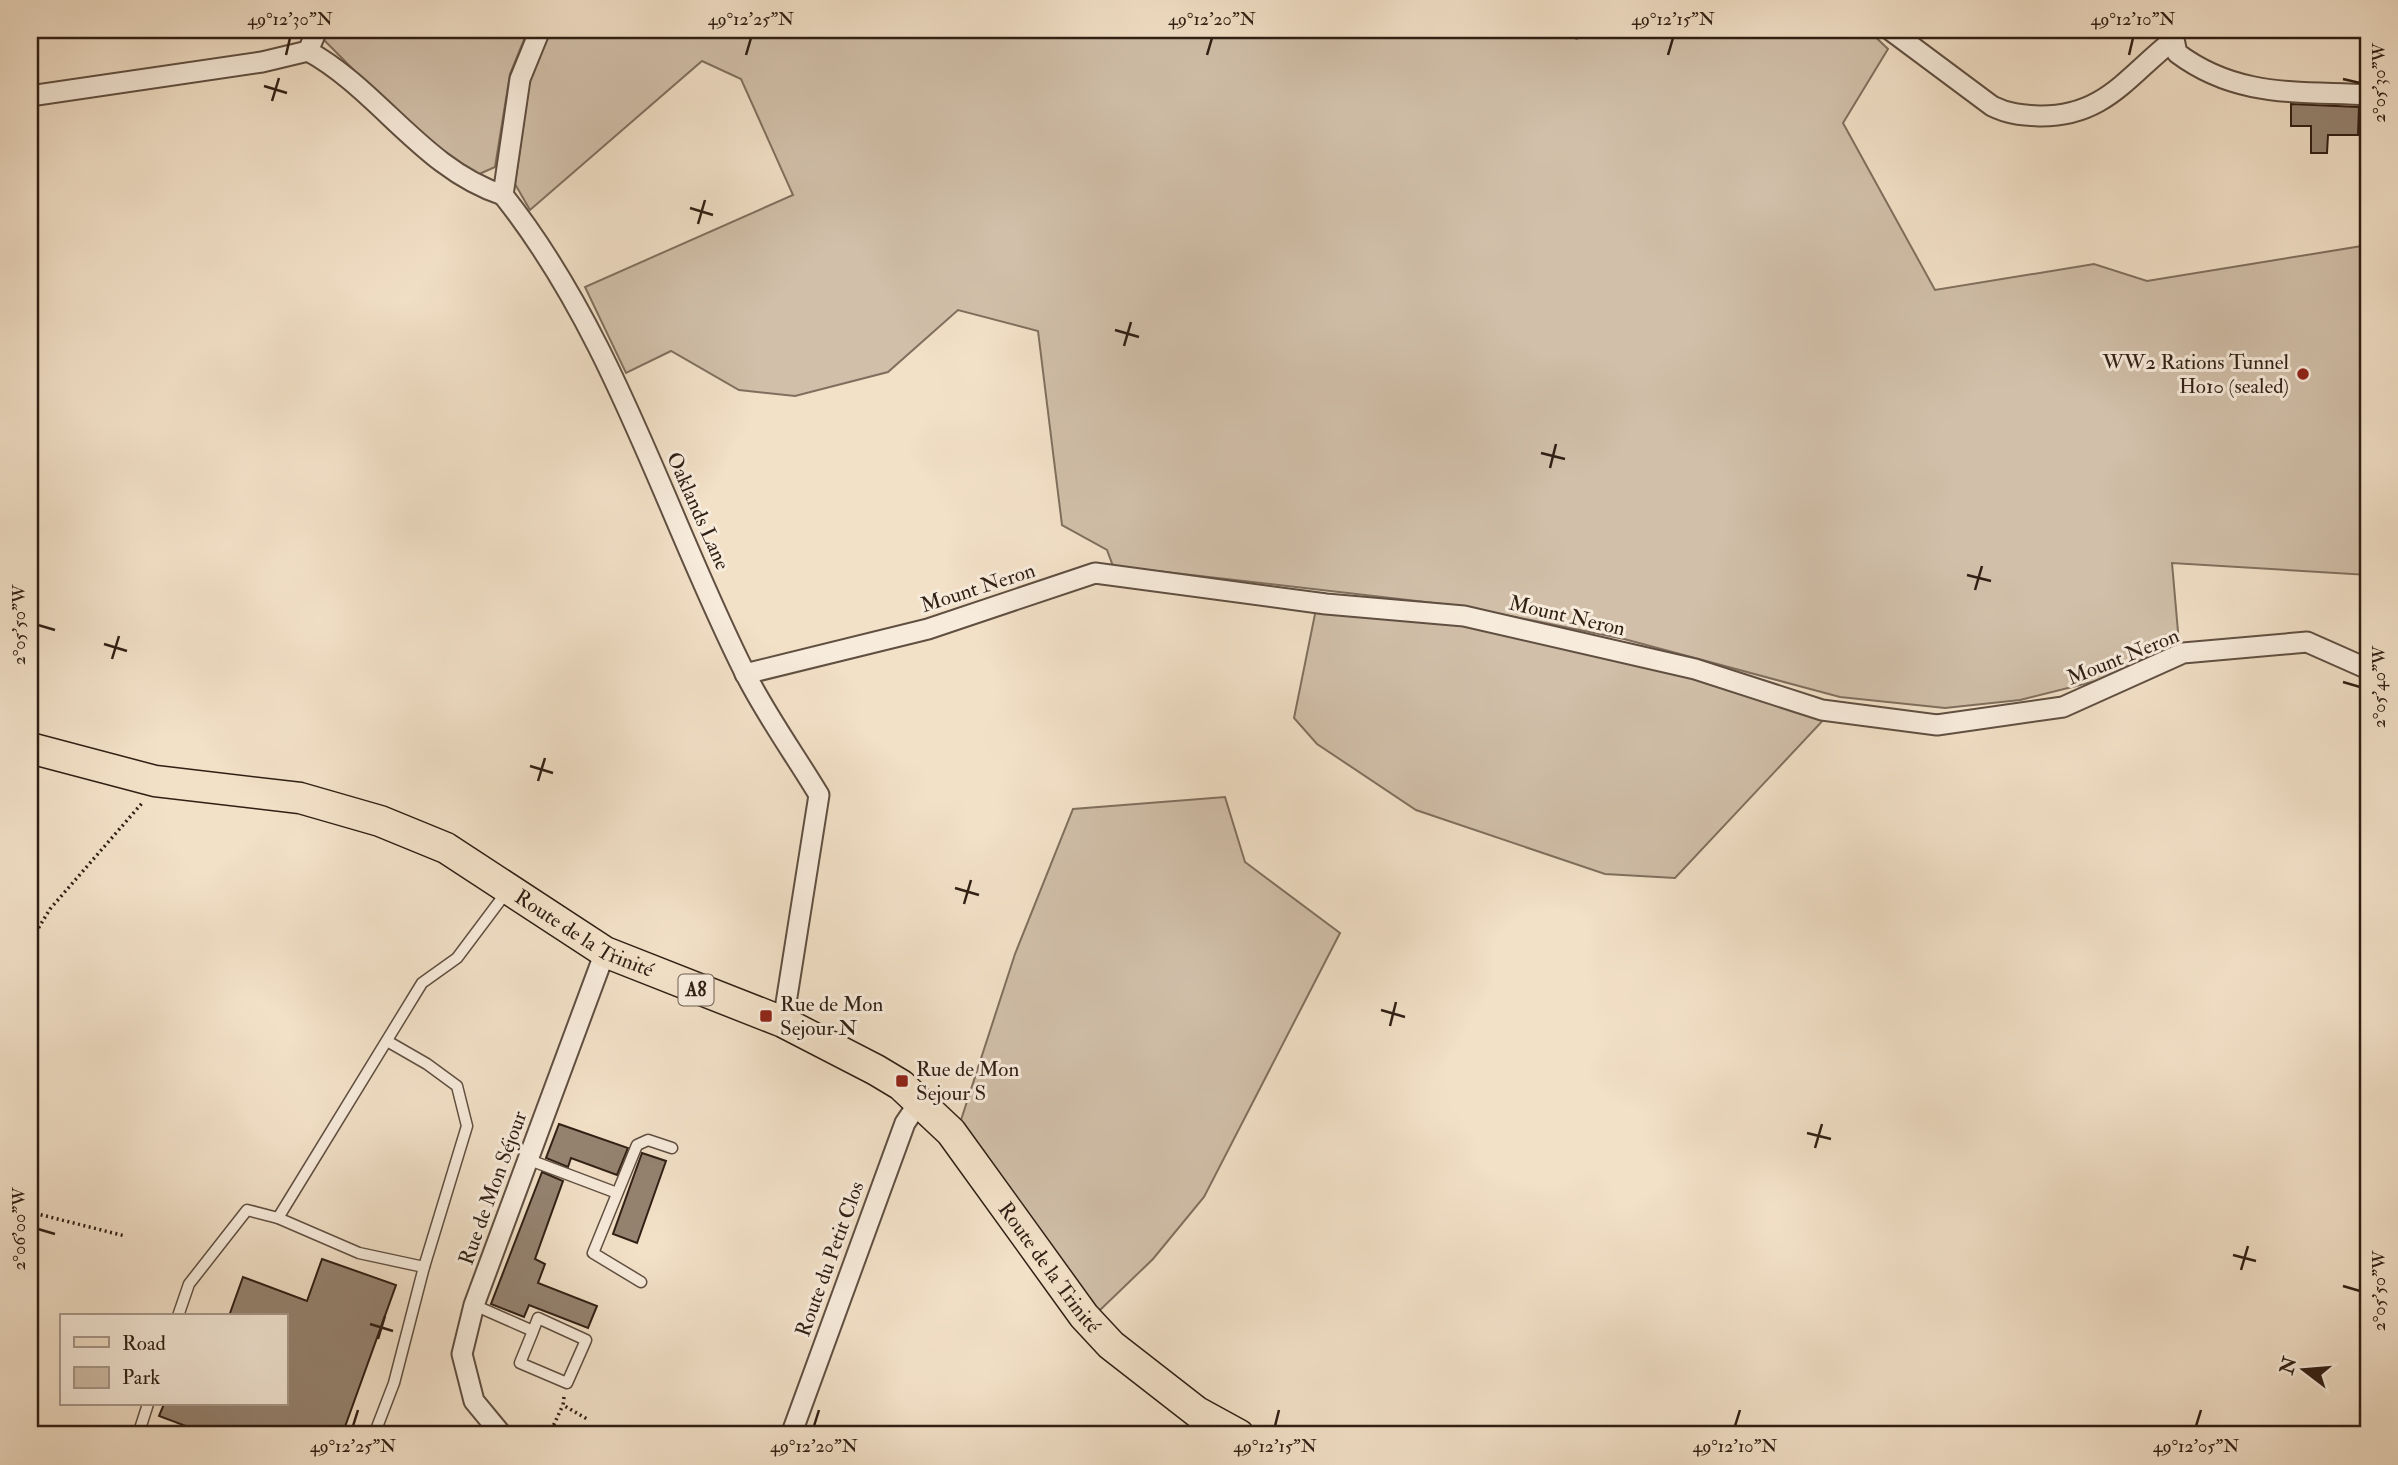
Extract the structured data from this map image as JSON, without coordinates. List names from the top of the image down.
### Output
{
  "streets": {
    "main road": ["Route de la Trinité", "A8"],
    "street": [
      "Oaklands Lane",
      "Mount Neron",
      "Rue de Mon Séjour",
      "Route du Petit Clos"
    ]
  },
  "crossings": [
    ["Oaklands Lane", "Mount Neron"],
    ["Oaklands Lane", "Route de la Trinité"],
    ["Route de la Trinité", "Rue de Mon Séjour"],
    ["Route de la Trinité", "Route du Petit Clos"]
  ],
  "places": {
    "other": ["WW2 Rations Tunnel Ho10 (sealed)"],
    "transit": ["Rue de Mon Sejour N", "Rue de Mon Sejour S"]
  },
  "legend": ["Road", "Park"],
  "north": "left",
  "coordinates": [
    "49°12'30\"N",
    "49°12'25\"N",
    "49°12'20\"N",
    "49°12'15\"N",
    "49°12'10\"N",
    "2°05'30\"W",
    "2°05'50\"W",
    "2°05'40\"W",
    "2°06'00\"W",
    "49°12'05\"N"
  ]
}
